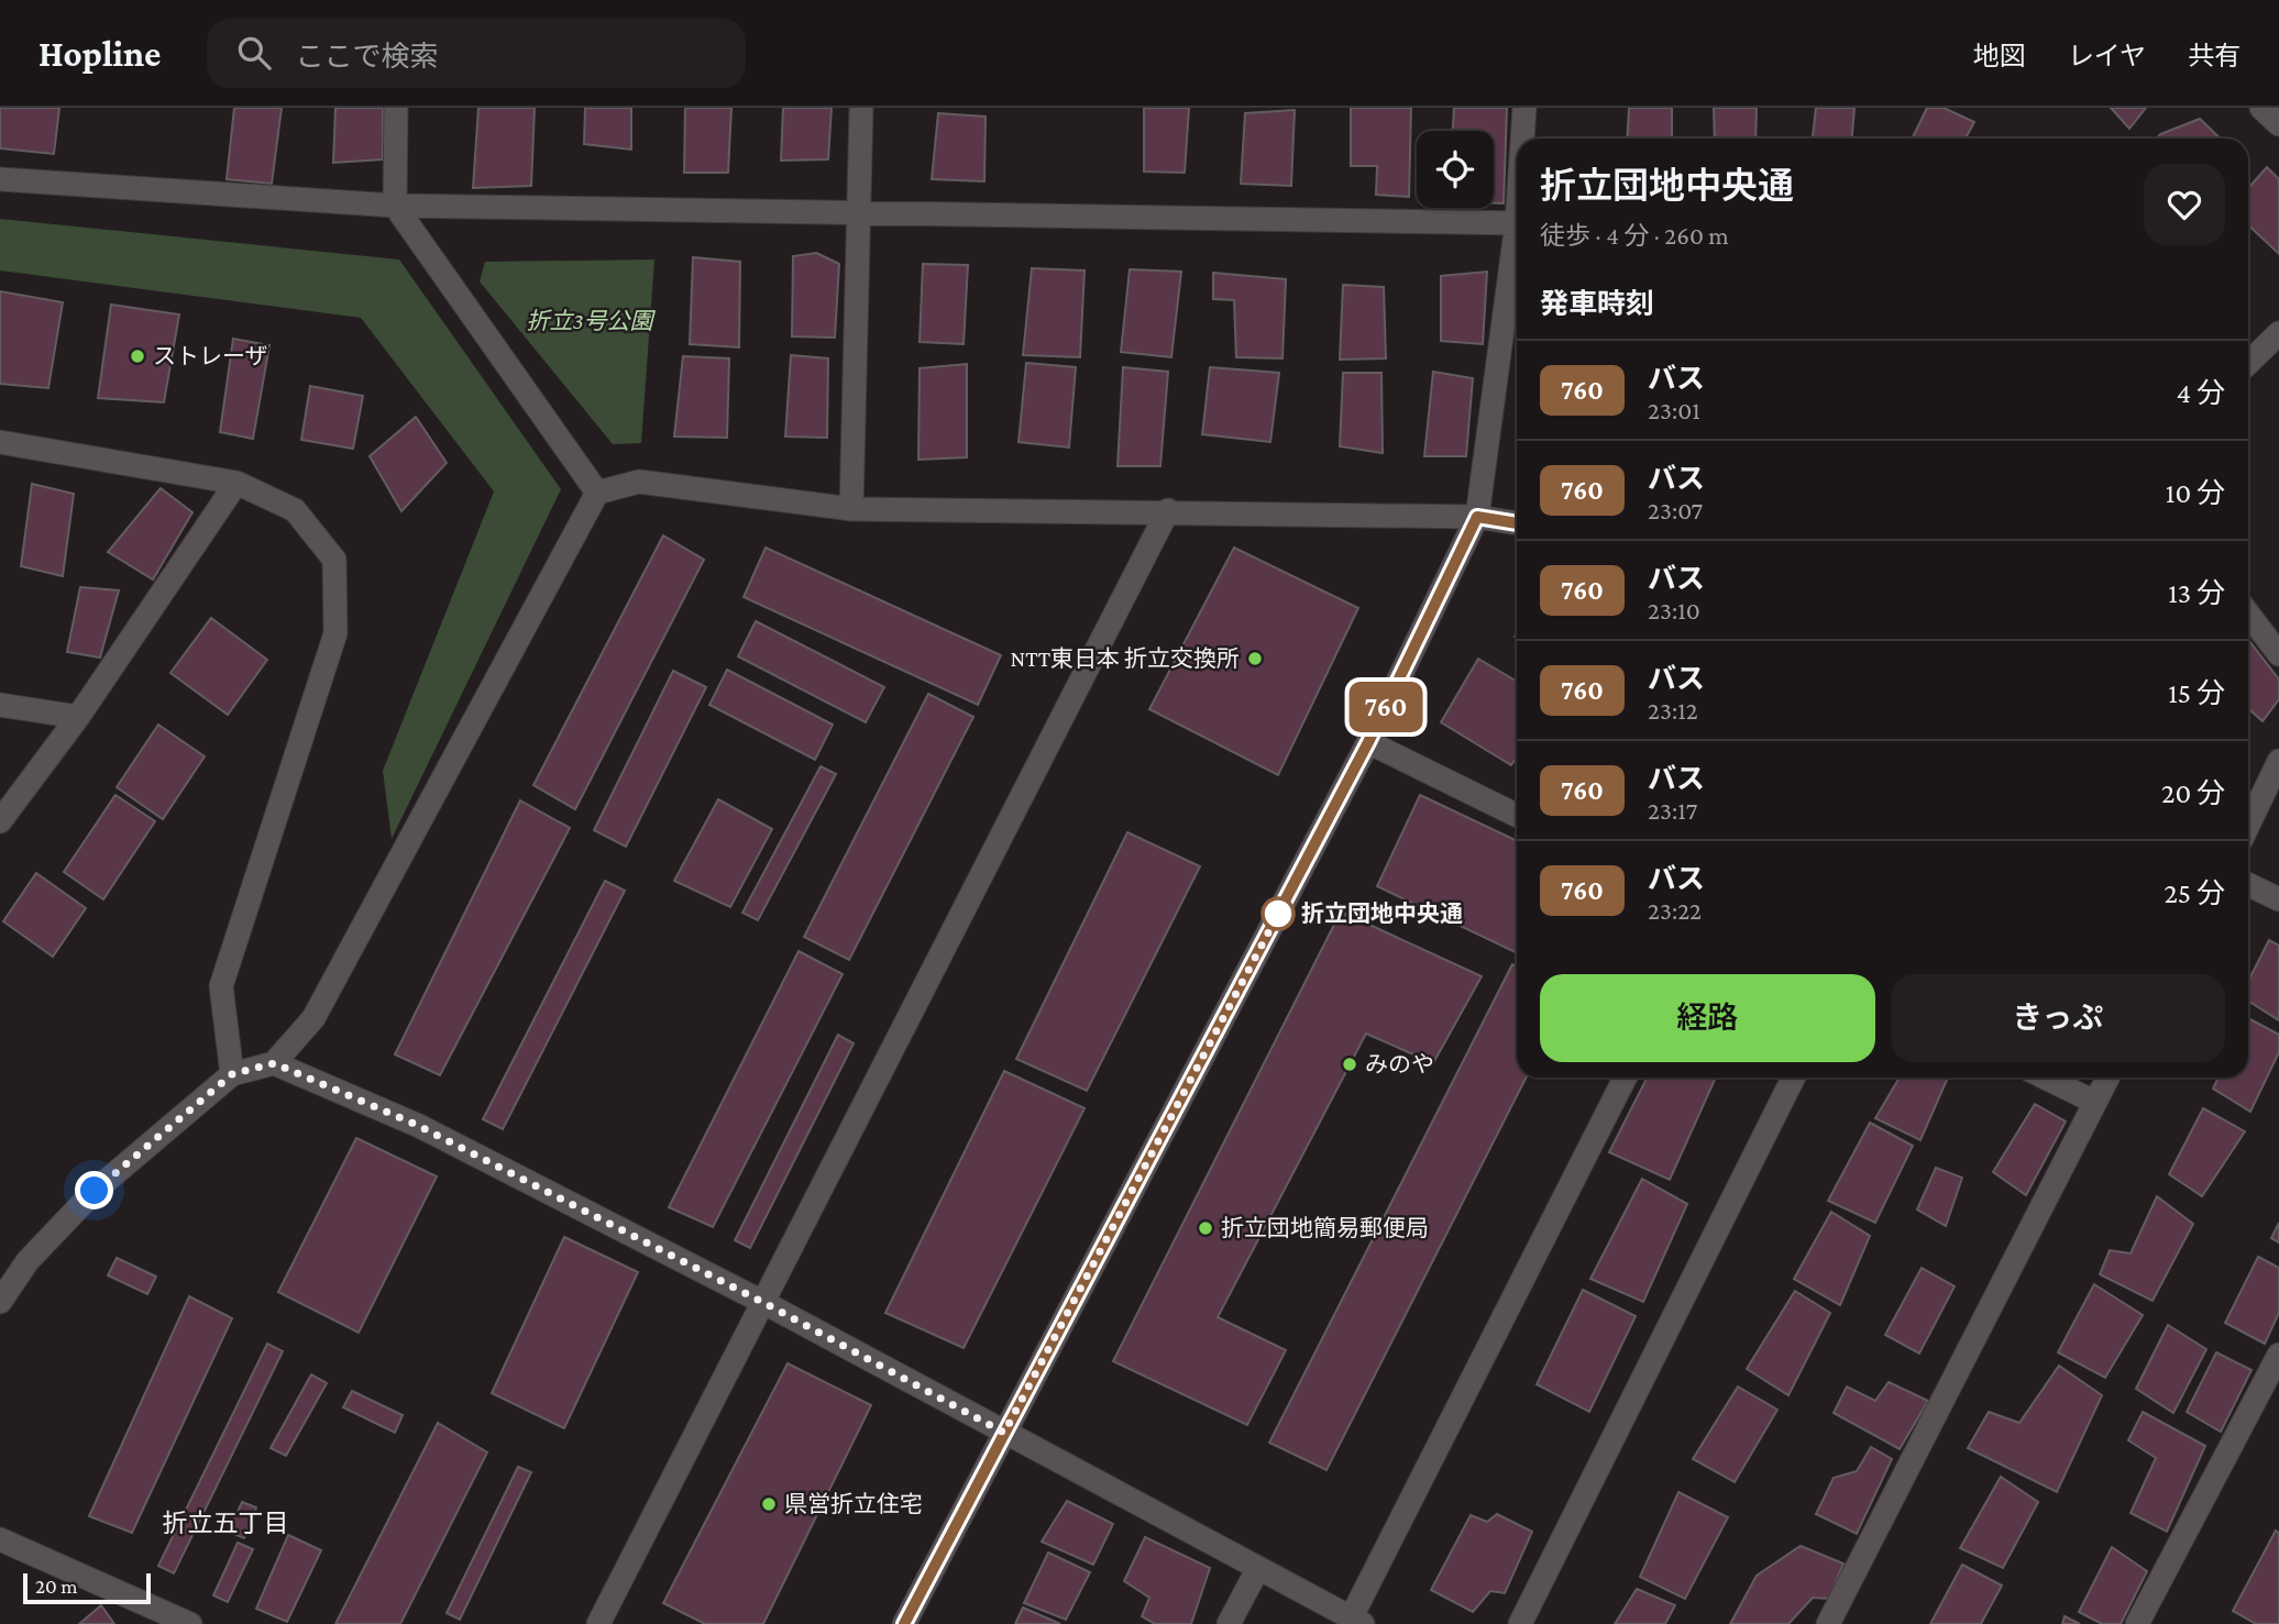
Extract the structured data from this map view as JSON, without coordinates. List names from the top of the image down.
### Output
{
  "districts": ["折立五丁目"],
  "parks": ["折立3号公園"],
  "places": [
    "ストレーザ",
    "NTT東日本 折立交換所",
    "折立団地中央通",
    "みのや",
    "折立団地簡易郵便局",
    "県営折立住宅"
  ],
  "lines": ["bus line 760"],
  "scale_bar": "20 m",
  "page": {
    "header": "Hopline",
    "search": "ここで検索",
    "nav": ["地図", "レイヤ", "共有"],
    "on_map": "760",
    "heading": [
      ["折立団地中央通", "徒歩 · 4 分 · 260 m"],
      "発車時刻"
    ],
    "list": [
      {
        "mark": "760",
        "name": "バス",
        "note": "23:01",
        "value": "4 分"
      },
      {
        "mark": "760",
        "name": "バス",
        "note": "23:07",
        "value": "10 分"
      },
      {
        "mark": "760",
        "name": "バス",
        "note": "23:10",
        "value": "13 分"
      },
      {
        "mark": "760",
        "name": "バス",
        "note": "23:12",
        "value": "15 分"
      },
      {
        "mark": "760",
        "name": "バス",
        "note": "23:17",
        "value": "20 分"
      },
      {
        "mark": "760",
        "name": "バス",
        "note": "23:22",
        "value": "25 分"
      }
    ],
    "buttons": ["経路", "きっぷ"],
    "scale": "20 m"
  }
}
